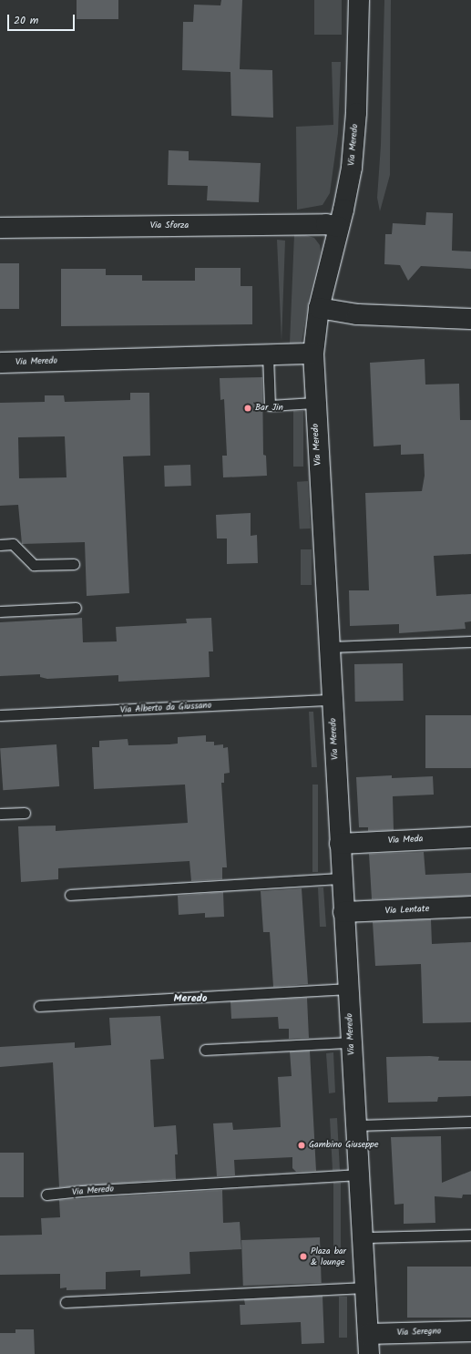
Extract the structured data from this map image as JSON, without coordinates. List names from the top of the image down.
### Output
{
  "streets": {
    "street": [
      "Via Meredo",
      "Via Sforza",
      "Via Meda",
      "Via Lentate",
      "Via Seregno"
    ],
    "lane": ["Via Alberto da Giussano"]
  },
  "crossings": [
    ["Via Meredo", "Via Sforza"],
    ["Via Meredo", "Via Alberto da Giussano"],
    ["Via Meredo", "Via Meda"],
    ["Via Meredo", "Via Lentate"],
    ["Via Meredo", "Via Seregno"]
  ],
  "districts": ["Meredo"],
  "places": ["Bar Jin", "Gambino Giuseppe", "Plaza bar & lounge"],
  "scale_bar": "20 m"
}
